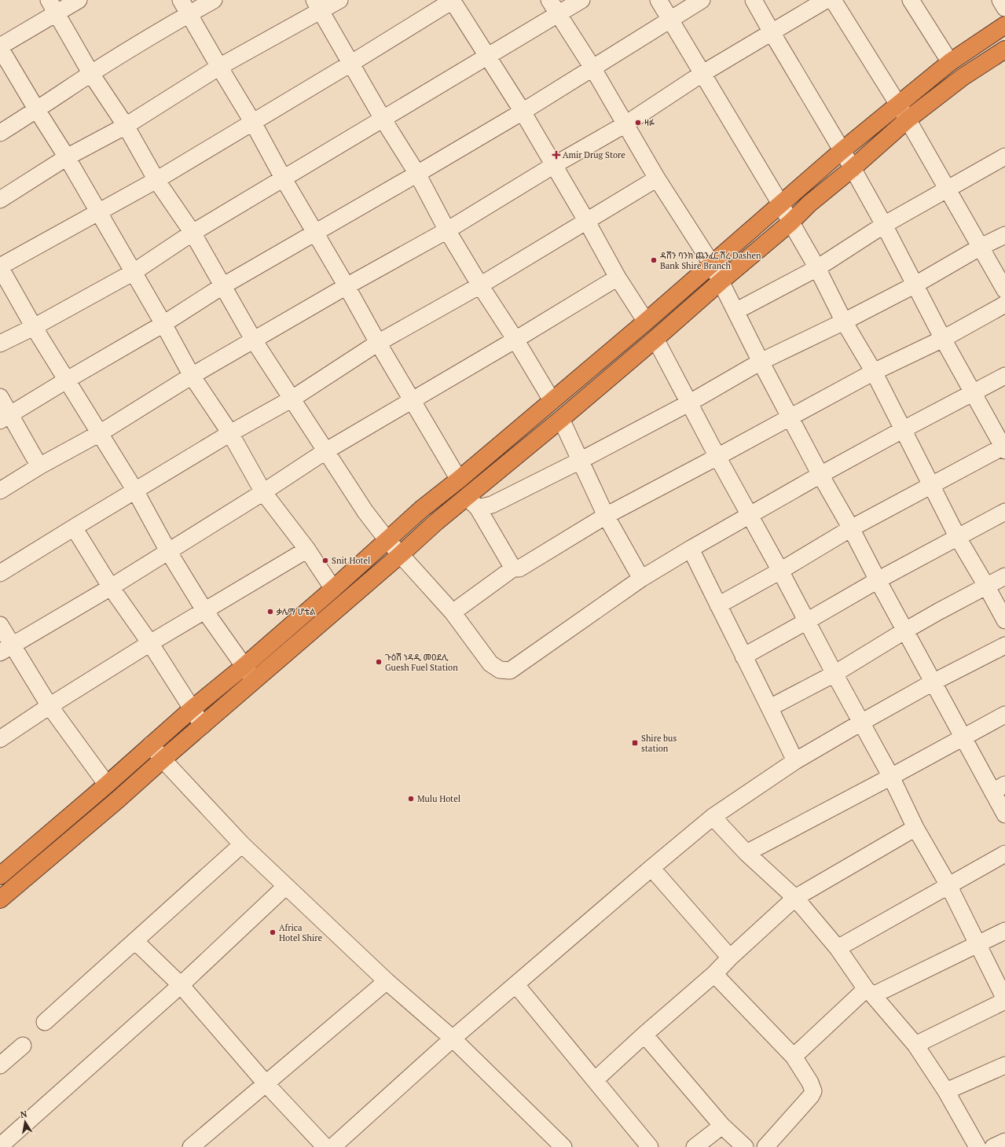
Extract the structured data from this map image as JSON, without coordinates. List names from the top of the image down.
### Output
{
  "places": {
    "other": [
      "ዛፉ",
      "ዳሸን ባንክ ጨንፈር ሽረ Dashen Bank Shire Branch",
      "Snit Hotel",
      "ቃሌማ ሆቴል",
      "ጉዕሽ ነዳዲ መዐደሊ Guesh Fuel Station",
      "Mulu Hotel",
      "Africa Hotel Shire"
    ],
    "health": ["Amir Drug Store"],
    "transit": ["Shire bus station"]
  },
  "north": "top"
}
